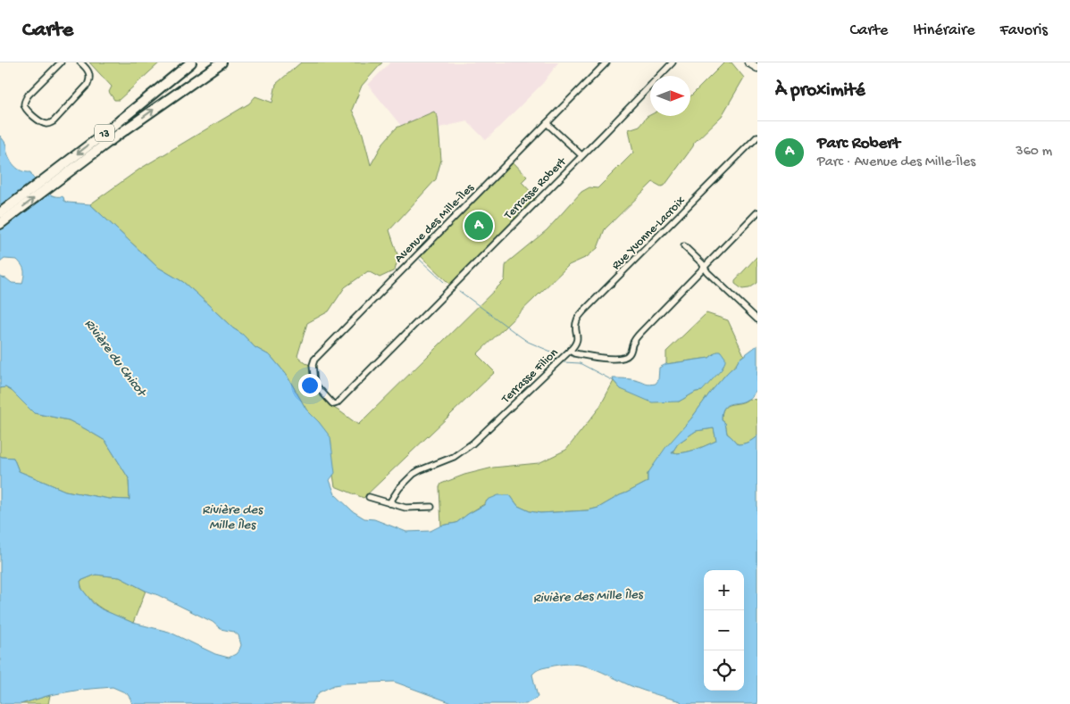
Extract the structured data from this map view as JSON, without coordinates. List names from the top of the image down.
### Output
{
  "streets": {
    "highway": ["13"],
    "street": [
      "Terrasse Robert",
      "Avenue des Mille-Îles",
      "Rue Yvonne-Lacroix",
      "Terrasse Filion"
    ]
  },
  "crossings": [
    ["Terrasse Robert", "Avenue des Mille-Îles"],
    ["Rue Yvonne-Lacroix", "Terrasse Filion"]
  ],
  "water": ["Rivière du Chicot", "Rivière des Mille Îles"],
  "north": "right",
  "page": {
    "header": "Carte",
    "nav": ["Carte", "Itinéraire", "Favoris"],
    "heading": "À proximité",
    "list": [
      {
        "mark": "A",
        "name": "Parc Robert",
        "note": "Parc · Avenue des Mille-Îles",
        "value": "360 m"
      }
    ],
    "pins": "A",
    "map_buttons": ["+", "−"]
  }
}
